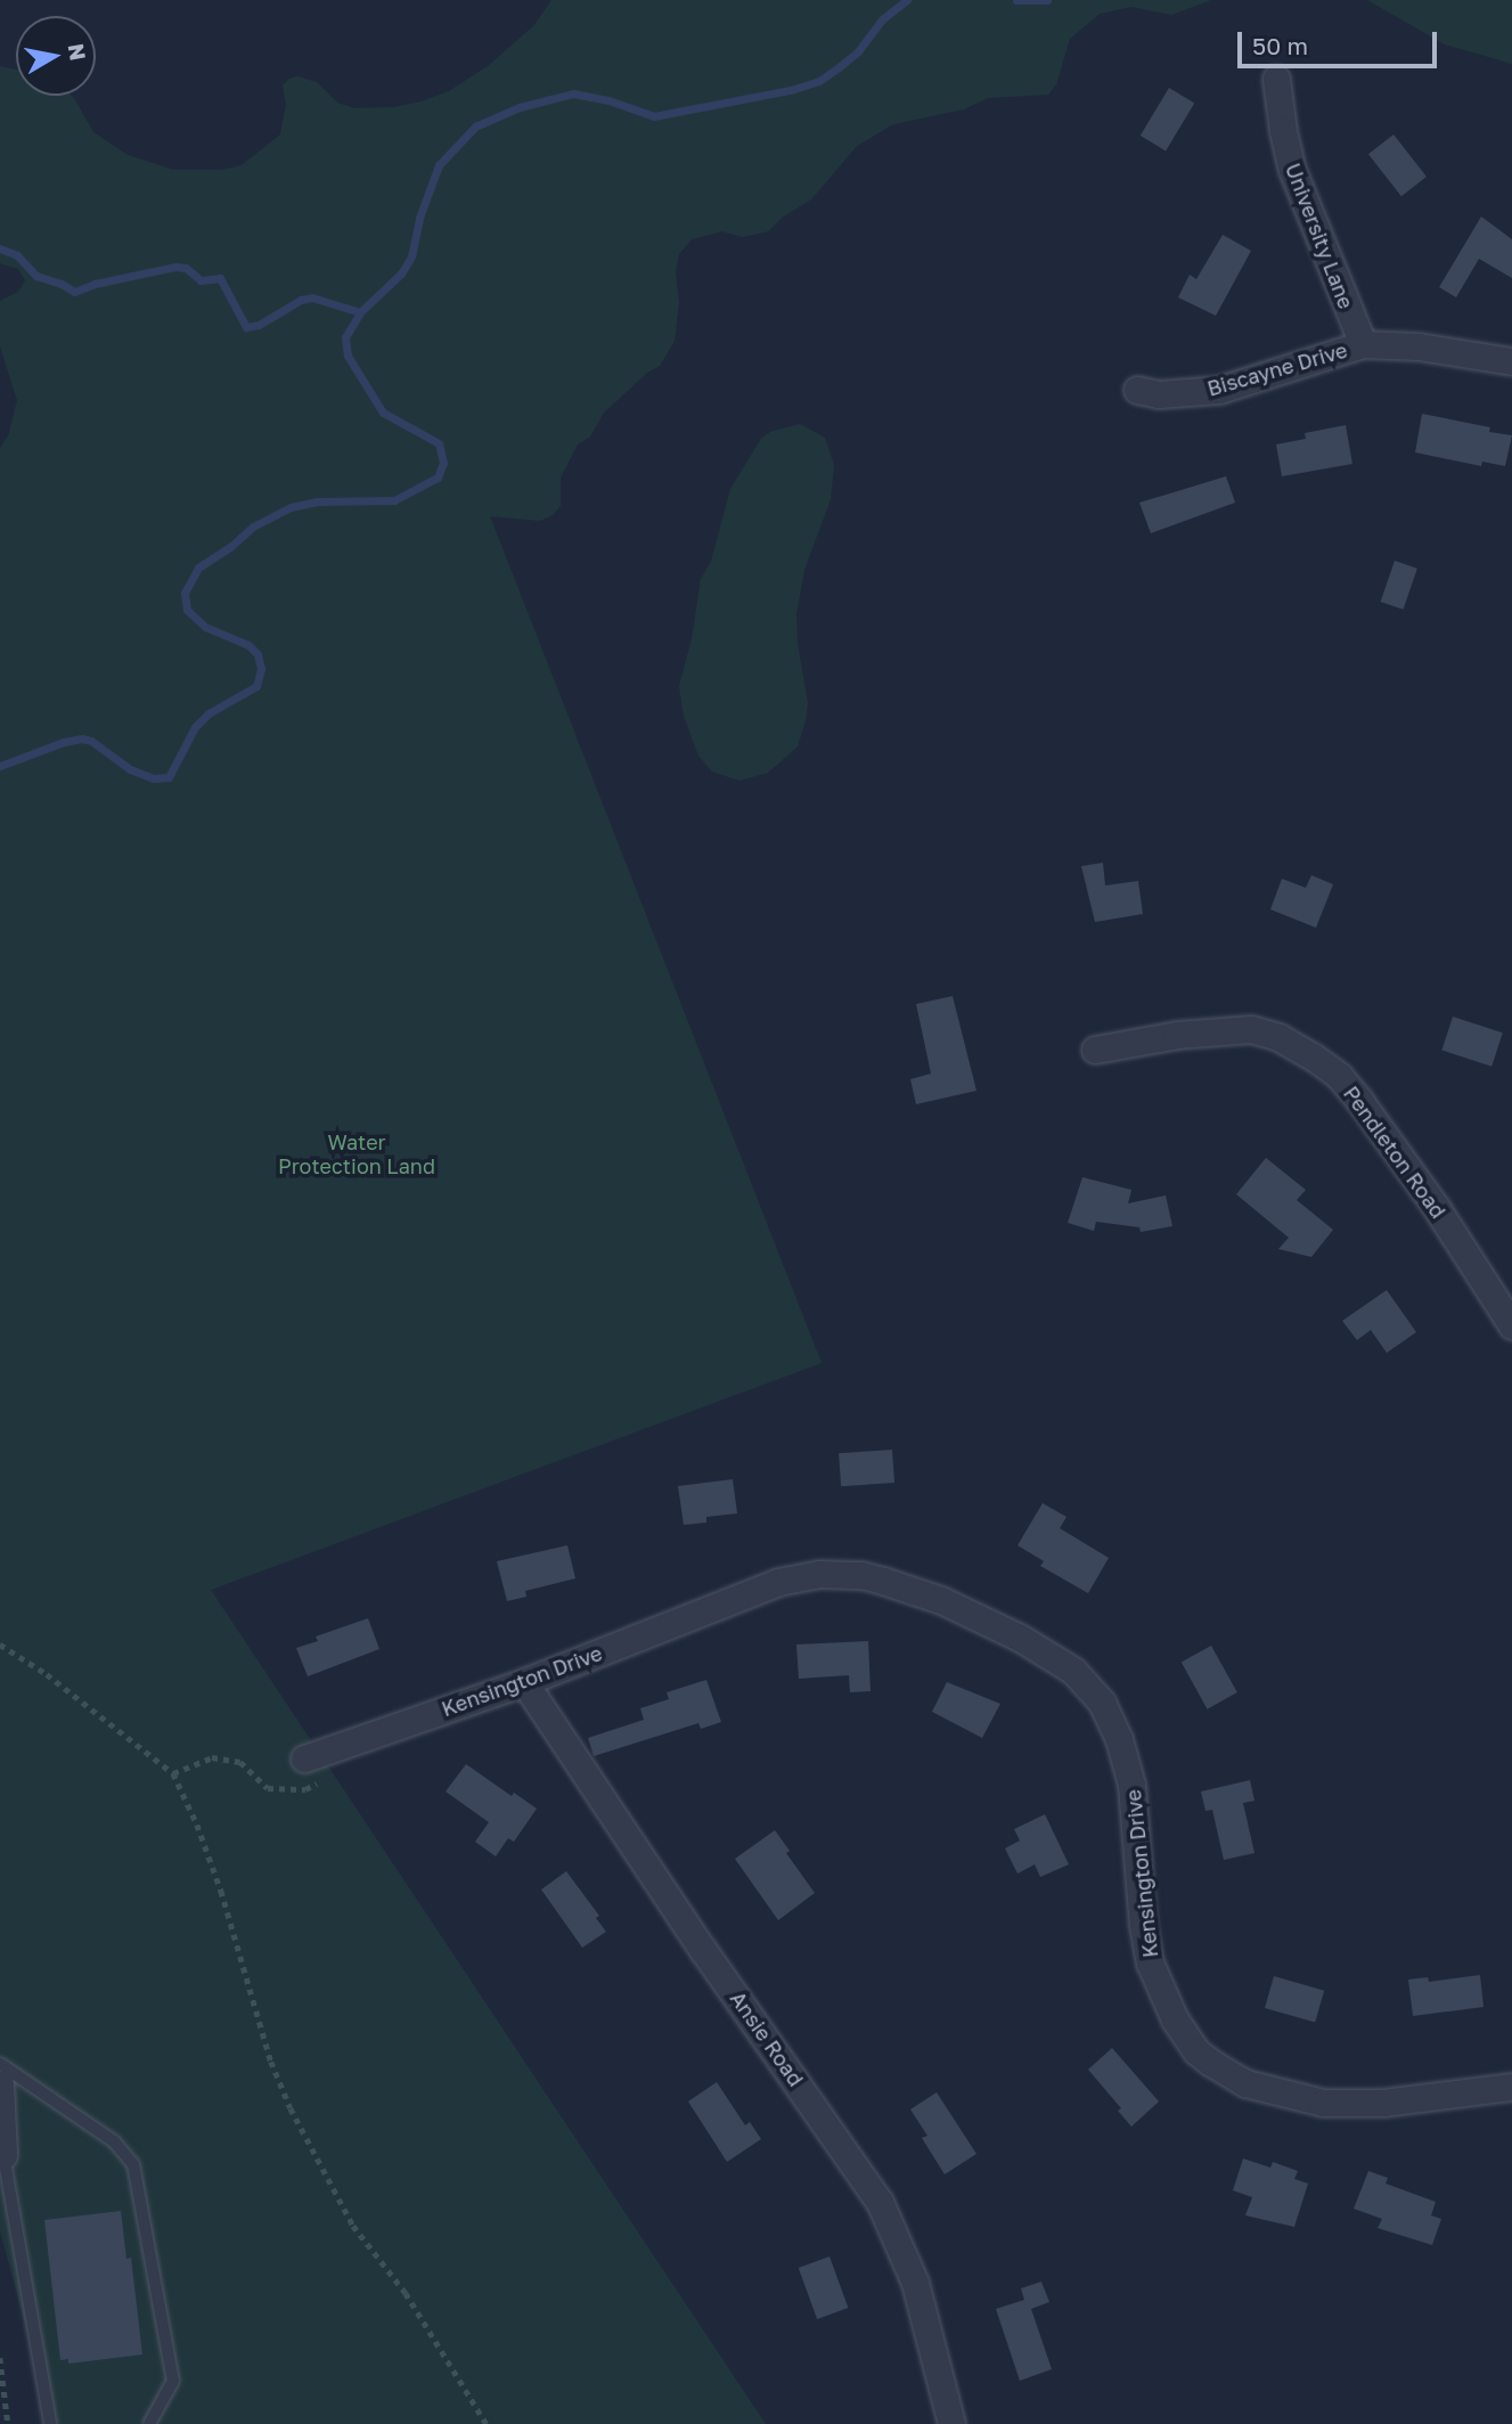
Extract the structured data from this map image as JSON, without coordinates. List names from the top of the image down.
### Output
{
  "streets": {
    "street": [
      "University Lane",
      "Biscayne Drive",
      "Pendleton Road",
      "Kensington Drive",
      "Ansie Road"
    ]
  },
  "crossings": [
    ["University Lane", "Biscayne Drive"],
    ["Kensington Drive", "Ansie Road"]
  ],
  "parks": ["Water Protection Land"],
  "scale_bar": "50 m",
  "north": "right"
}
